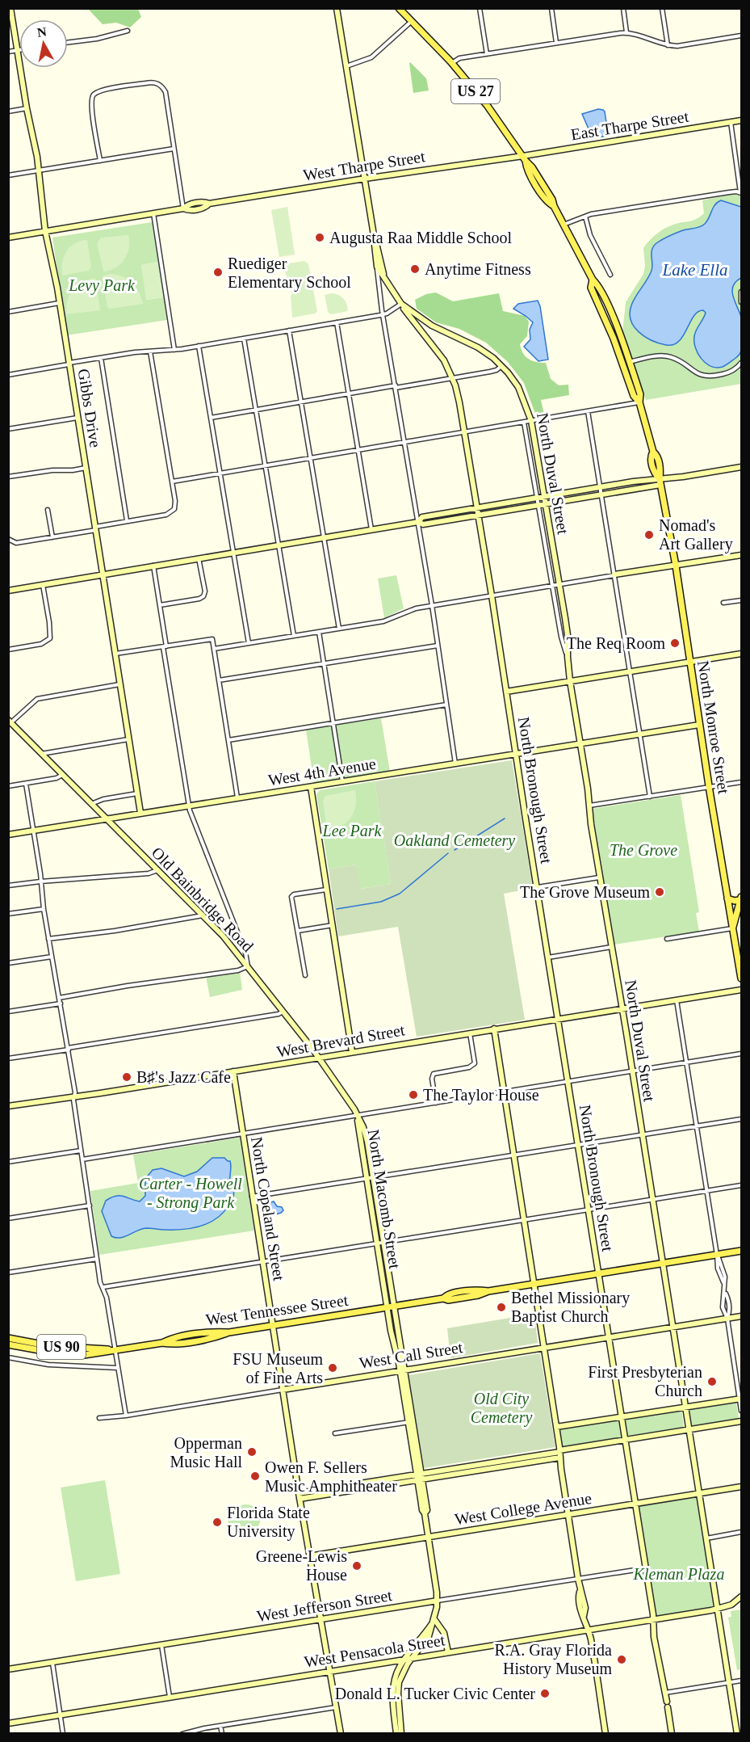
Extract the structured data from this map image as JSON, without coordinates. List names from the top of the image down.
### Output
{
  "streets": {
    "main road": [
      "US 27",
      "North Monroe Street",
      "West Tennessee Street",
      "US 90"
    ],
    "street": [
      "East Tharpe Street",
      "West Tharpe Street",
      "Gibbs Drive",
      "North Duval Street",
      "West 4th Avenue",
      "North Bronough Street",
      "Old Bainbridge Road",
      "West Brevard Street",
      "North Macomb Street",
      "North Copeland Street",
      "West Call Street",
      "West College Avenue",
      "West Jefferson Street",
      "West Pensacola Street"
    ]
  },
  "crossings": [
    ["East Tharpe Street", "West Tharpe Street"],
    ["East Tharpe Street", "North Monroe Street"],
    ["West Tharpe Street", "Gibbs Drive"],
    ["West Tharpe Street", "North Monroe Street"],
    ["Gibbs Drive", "West 4th Avenue"],
    ["North Duval Street", "West 4th Avenue"],
    ["North Duval Street", "North Bronough Street"],
    ["North Duval Street", "West Brevard Street"],
    ["North Duval Street", "West Tennessee Street"],
    ["North Duval Street", "West Call Street"],
    ["North Duval Street", "West College Avenue"],
    ["North Duval Street", "West Pensacola Street"],
    ["North Monroe Street", "West 4th Avenue"],
    ["West 4th Avenue", "North Bronough Street"],
    ["West 4th Avenue", "Old Bainbridge Road"],
    ["North Bronough Street", "West Brevard Street"],
    ["North Bronough Street", "West Tennessee Street"],
    ["North Bronough Street", "West Call Street"],
    ["North Bronough Street", "West College Avenue"],
    ["North Bronough Street", "West Jefferson Street"],
    ["North Bronough Street", "West Pensacola Street"],
    ["Old Bainbridge Road", "West Brevard Street"],
    ["Old Bainbridge Road", "North Macomb Street"],
    ["West Brevard Street", "North Copeland Street"],
    ["North Macomb Street", "West Tennessee Street"],
    ["North Macomb Street", "West Call Street"],
    ["North Macomb Street", "West College Avenue"],
    ["North Macomb Street", "West Jefferson Street"],
    ["North Copeland Street", "West Tennessee Street"],
    ["North Copeland Street", "West Call Street"],
    ["North Copeland Street", "West College Avenue"],
    ["North Copeland Street", "West Jefferson Street"],
    ["North Copeland Street", "West Pensacola Street"],
    ["West Tennessee Street", "US 90"]
  ],
  "water": ["Lake Ella"],
  "parks": [
    "Levy Park",
    "Lee Park",
    "Oakland Cemetery",
    "The Grove",
    "Carter - Howell - Strong Park",
    "Old City Cemetery",
    "Kleman Plaza"
  ],
  "places": [
    "Augusta Raa Middle School",
    "Anytime Fitness",
    "Ruediger Elementary School",
    "Nomad's Art Gallery",
    "The Req Room",
    "The Grove Museum",
    "B♯'s Jazz Cafe",
    "The Taylor House",
    "Bethel Missionary Baptist Church",
    "FSU Museum of Fine Arts",
    "First Presbyterian Church",
    "Opperman Music Hall",
    "Owen F. Sellers Music Amphitheater",
    "Florida State University",
    "Greene-Lewis House",
    "R.A. Gray Florida History Museum",
    "Donald L. Tucker Civic Center"
  ],
  "north": "top"
}
